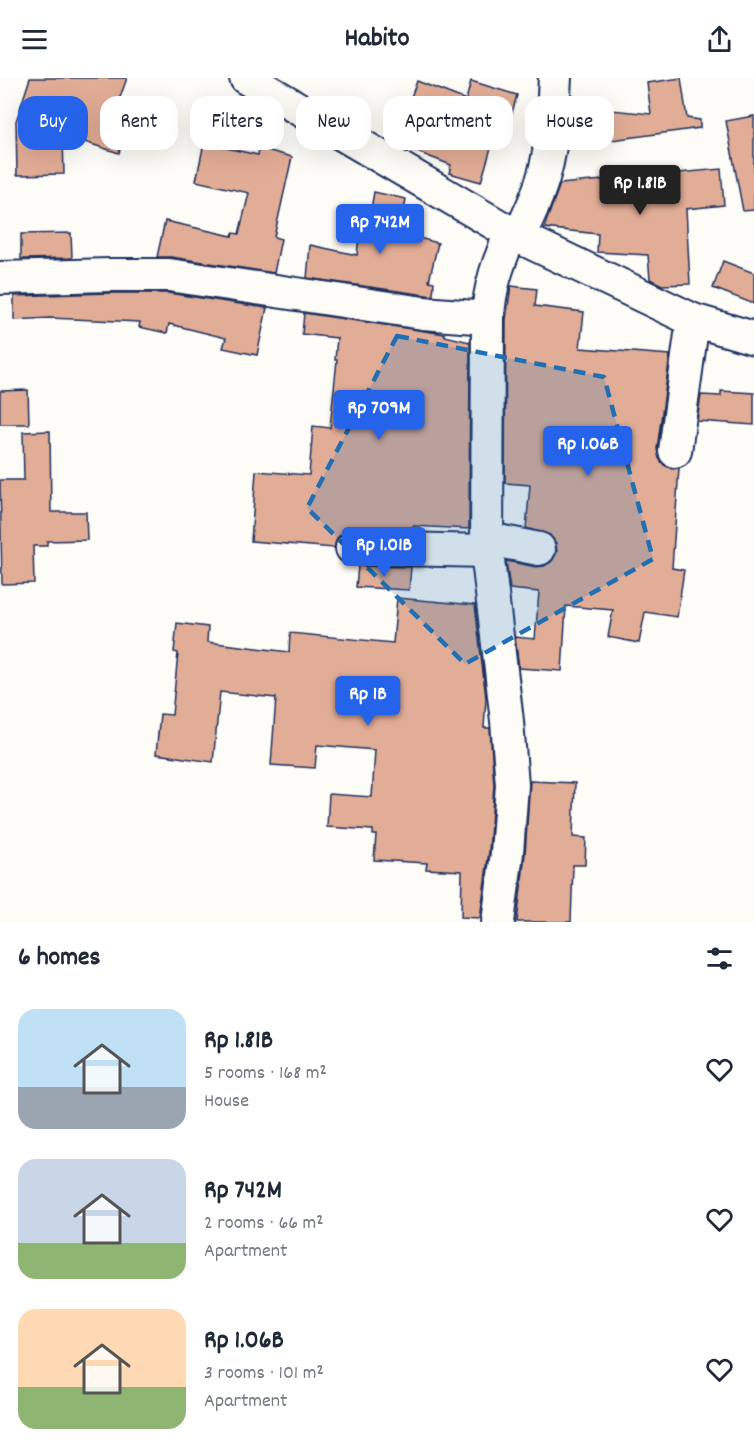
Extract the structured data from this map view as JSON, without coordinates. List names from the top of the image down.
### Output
{
  "page": {
    "header": "Habito",
    "chip": [
      "Buy",
      "Rent",
      "Filters",
      "New",
      "Apartment",
      "House"
    ],
    "price": [
      "Rp 1.81B",
      "Rp 742M",
      "Rp 709M",
      "Rp 1.06B",
      "Rp 1.01B",
      "Rp 1B"
    ],
    "heading": "6 homes",
    "list": [
      {
        "name": "Rp 1.81B",
        "note": "5 rooms · 168 m² · House"
      },
      {
        "name": "Rp 742M",
        "note": "2 rooms · 66 m² · Apartment"
      },
      {
        "name": "Rp 1.06B",
        "note": "3 rooms · 101 m² · Apartment"
      }
    ]
  }
}
